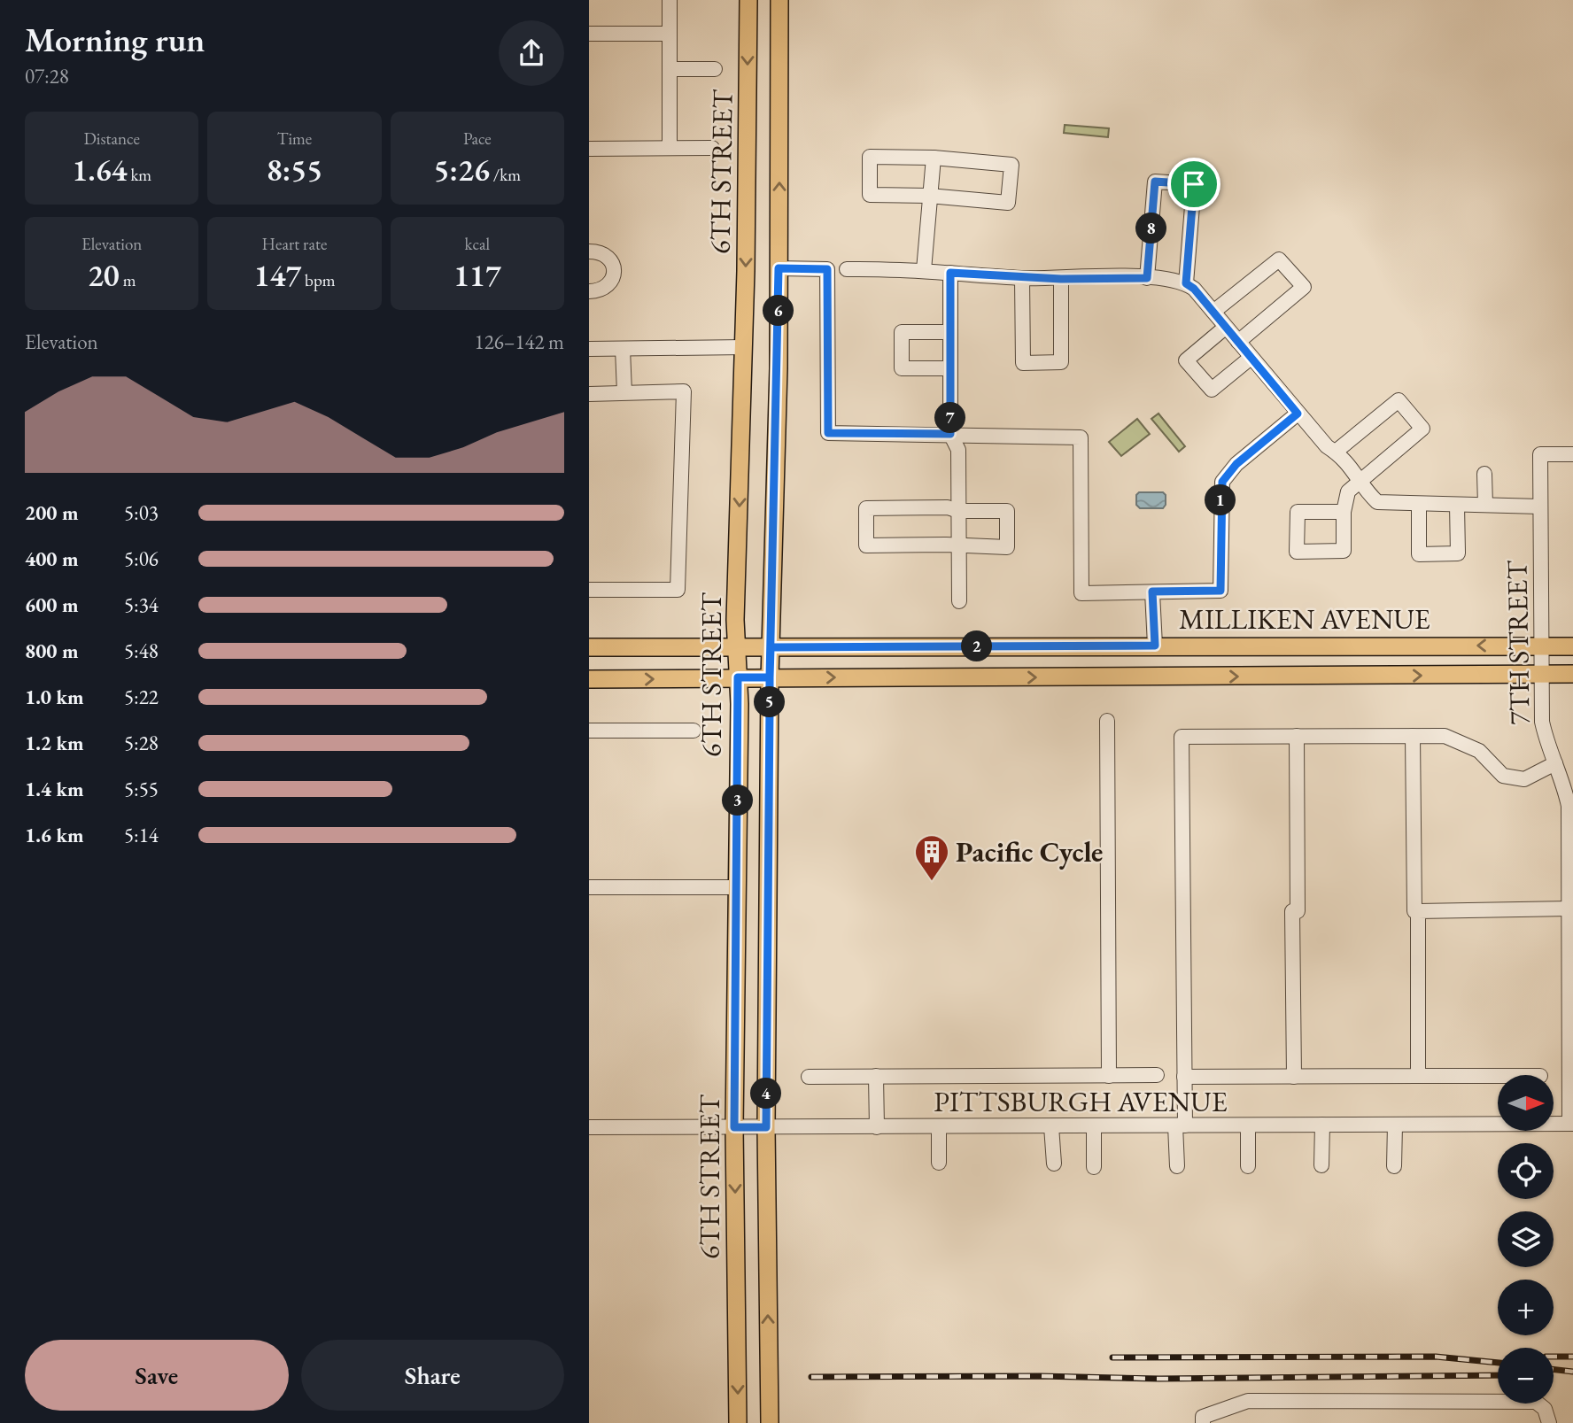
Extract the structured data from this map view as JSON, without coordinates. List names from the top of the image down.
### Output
{
  "streets": {
    "main road": ["6TH STREET", "MILLIKEN AVENUE"],
    "street": ["7TH STREET", "PITTSBURGH AVENUE"]
  },
  "crossings": [
    ["6TH STREET", "MILLIKEN AVENUE"],
    ["6TH STREET", "PITTSBURGH AVENUE"],
    ["MILLIKEN AVENUE", "7TH STREET"],
    ["7TH STREET", "PITTSBURGH AVENUE"]
  ],
  "places": {
    "building": ["Pacific Cycle"]
  },
  "north": "right",
  "page": {
    "heading": ["Morning run", "07:28"],
    "stats": [
      ["Distance", "1.64 km"],
      ["Time", "8:55"],
      ["Pace", "5:26 /km"],
      ["Elevation", "20 m"],
      ["Heart rate", "147 bpm"],
      ["kcal", "117"]
    ],
    "pins": [
      "8",
      "6",
      "7",
      "1",
      "2",
      "5",
      "3",
      "4"
    ],
    "chart": ["Elevation", "126–142 m"],
    "list": [
      {
        "name": "200 m",
        "note": "5:03"
      },
      {
        "name": "400 m",
        "note": "5:06"
      },
      {
        "name": "600 m",
        "note": "5:34"
      },
      {
        "name": "800 m",
        "note": "5:48"
      },
      {
        "name": "1.0 km",
        "note": "5:22"
      },
      {
        "name": "1.2 km",
        "note": "5:28"
      },
      {
        "name": "1.4 km",
        "note": "5:55"
      },
      {
        "name": "1.6 km",
        "note": "5:14"
      }
    ],
    "map_buttons": ["+", "−"],
    "buttons": ["Save", "Share"]
  }
}
